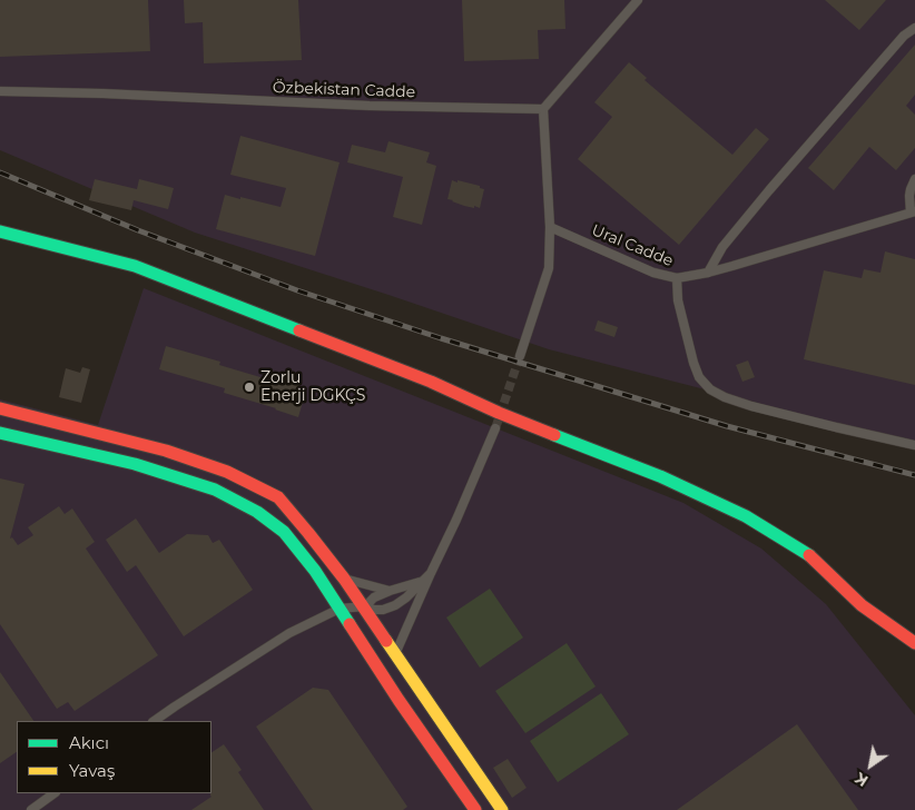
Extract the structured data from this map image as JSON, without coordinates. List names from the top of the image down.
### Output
{
  "streets": {
    "street": ["Özbekistan Cadde", "Ural Cadde"]
  },
  "places": ["Zorlu Enerji DGKÇS"],
  "legend": ["Akıcı", "Yavaş"],
  "north": "bottom left"
}
